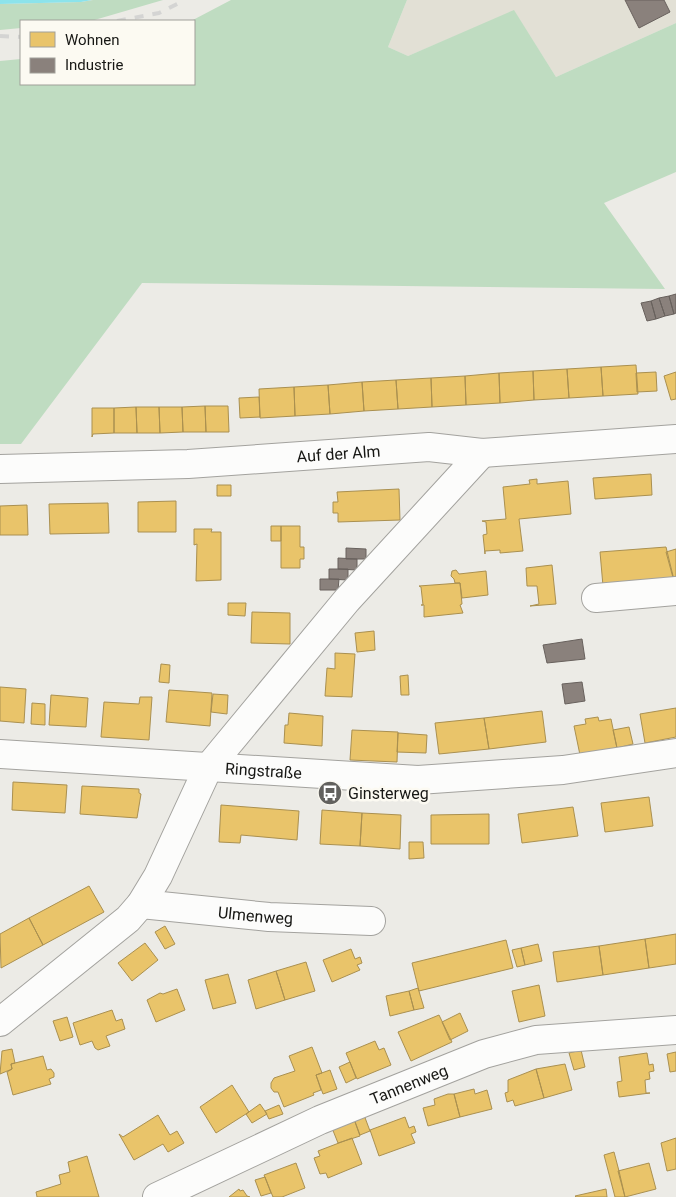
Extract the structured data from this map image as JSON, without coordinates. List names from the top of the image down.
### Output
{
  "streets": {
    "street": [
      "Auf der Alm",
      "Ringstraße",
      "Ulmenweg",
      "Tannenweg"
    ]
  },
  "places": {
    "bus stop": ["Ginsterweg"]
  },
  "legend": ["Wohnen", "Industrie"]
}
